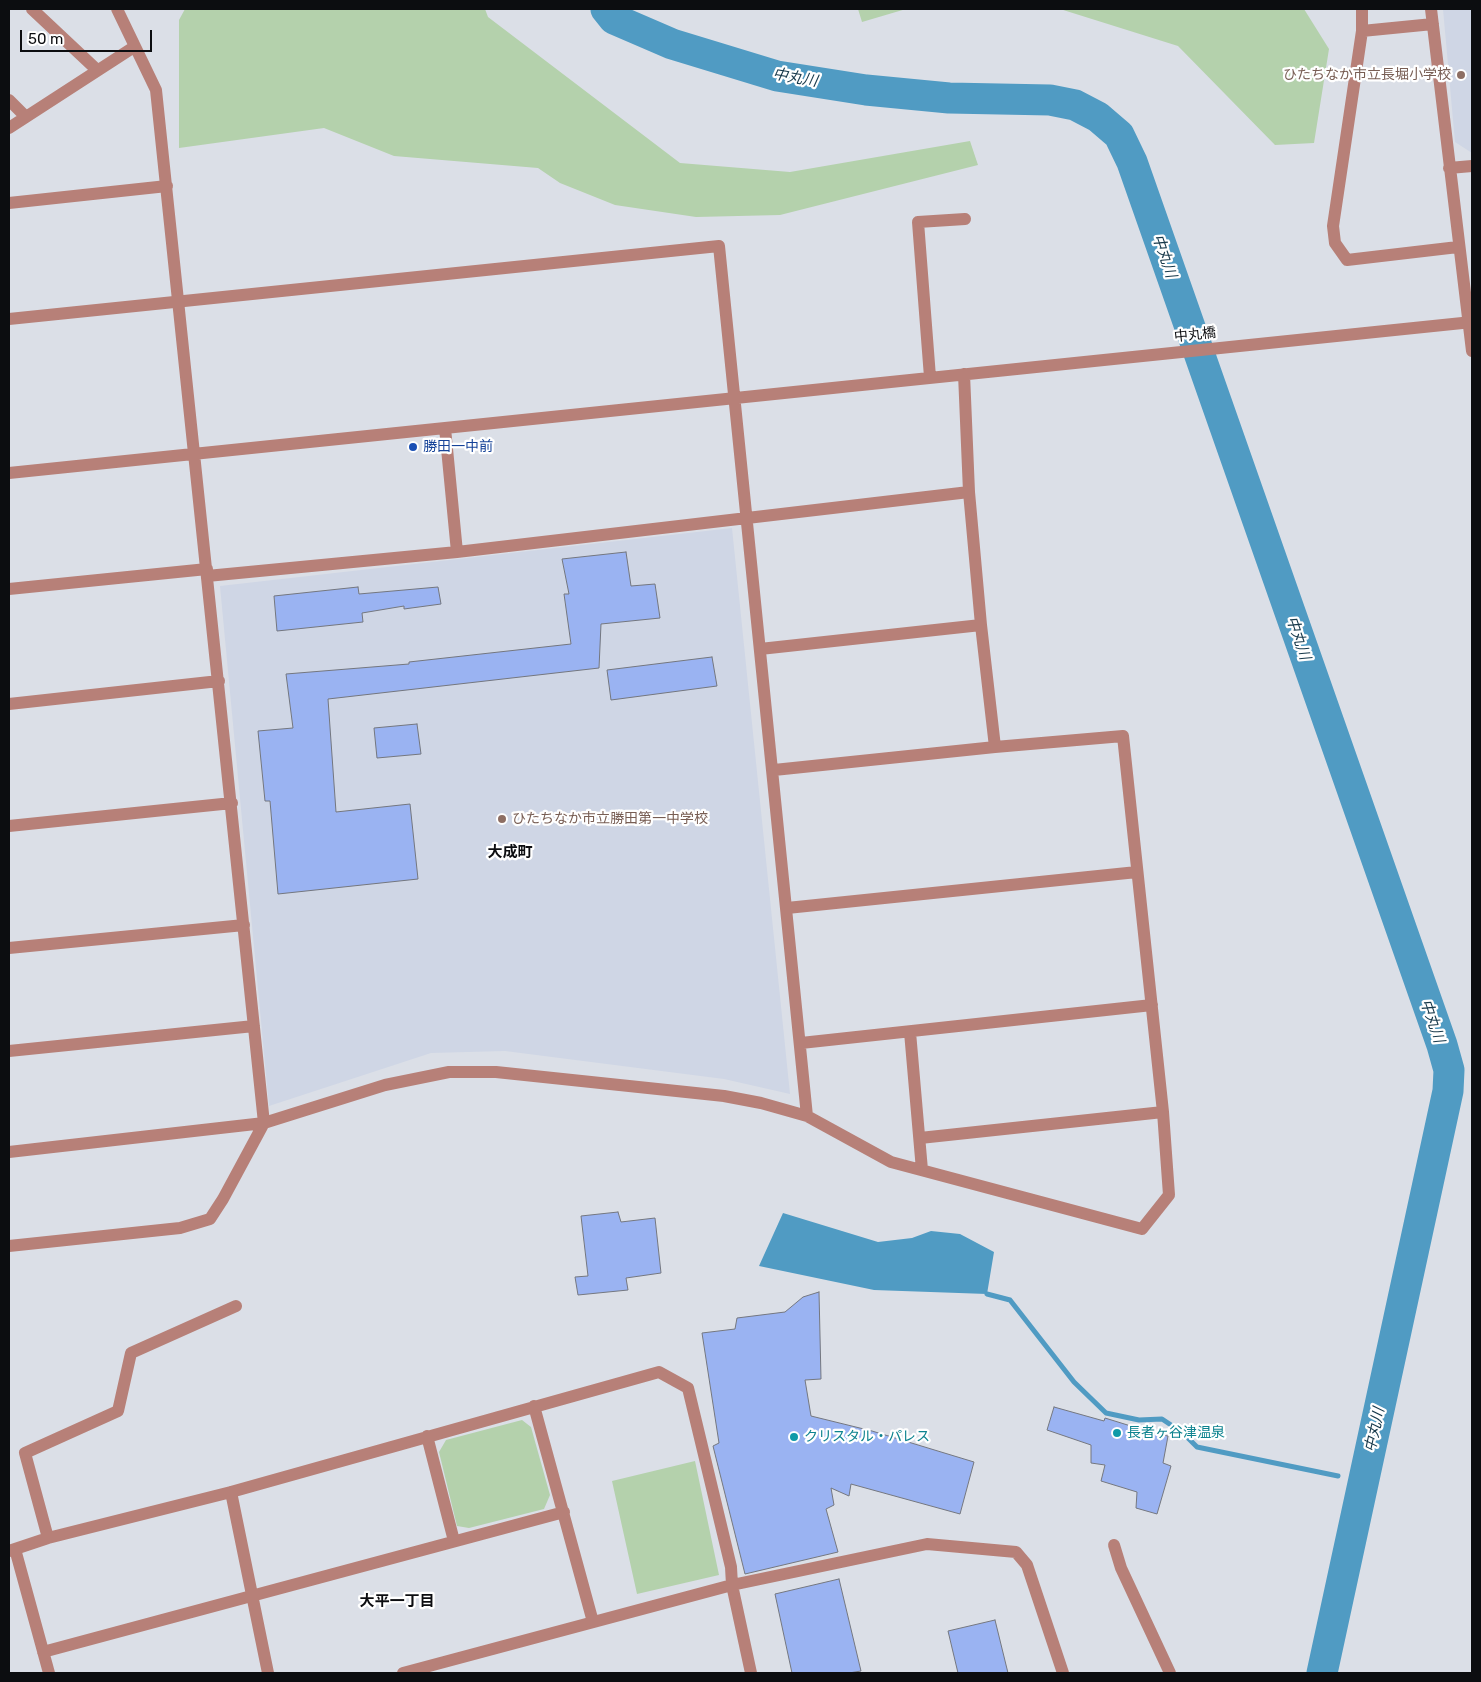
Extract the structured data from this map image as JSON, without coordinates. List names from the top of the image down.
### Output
{
  "streets": {
    "street": ["中丸橋"]
  },
  "districts": ["大成町", "大平一丁目"],
  "water": ["中丸川"],
  "places": [
    "ひたちなか市立長堀小学校",
    "勝田一中前",
    "ひたちなか市立勝田第一中学校",
    "長者ヶ谷津温泉",
    "クリスタル・パレス"
  ],
  "scale_bar": "50 m"
}
